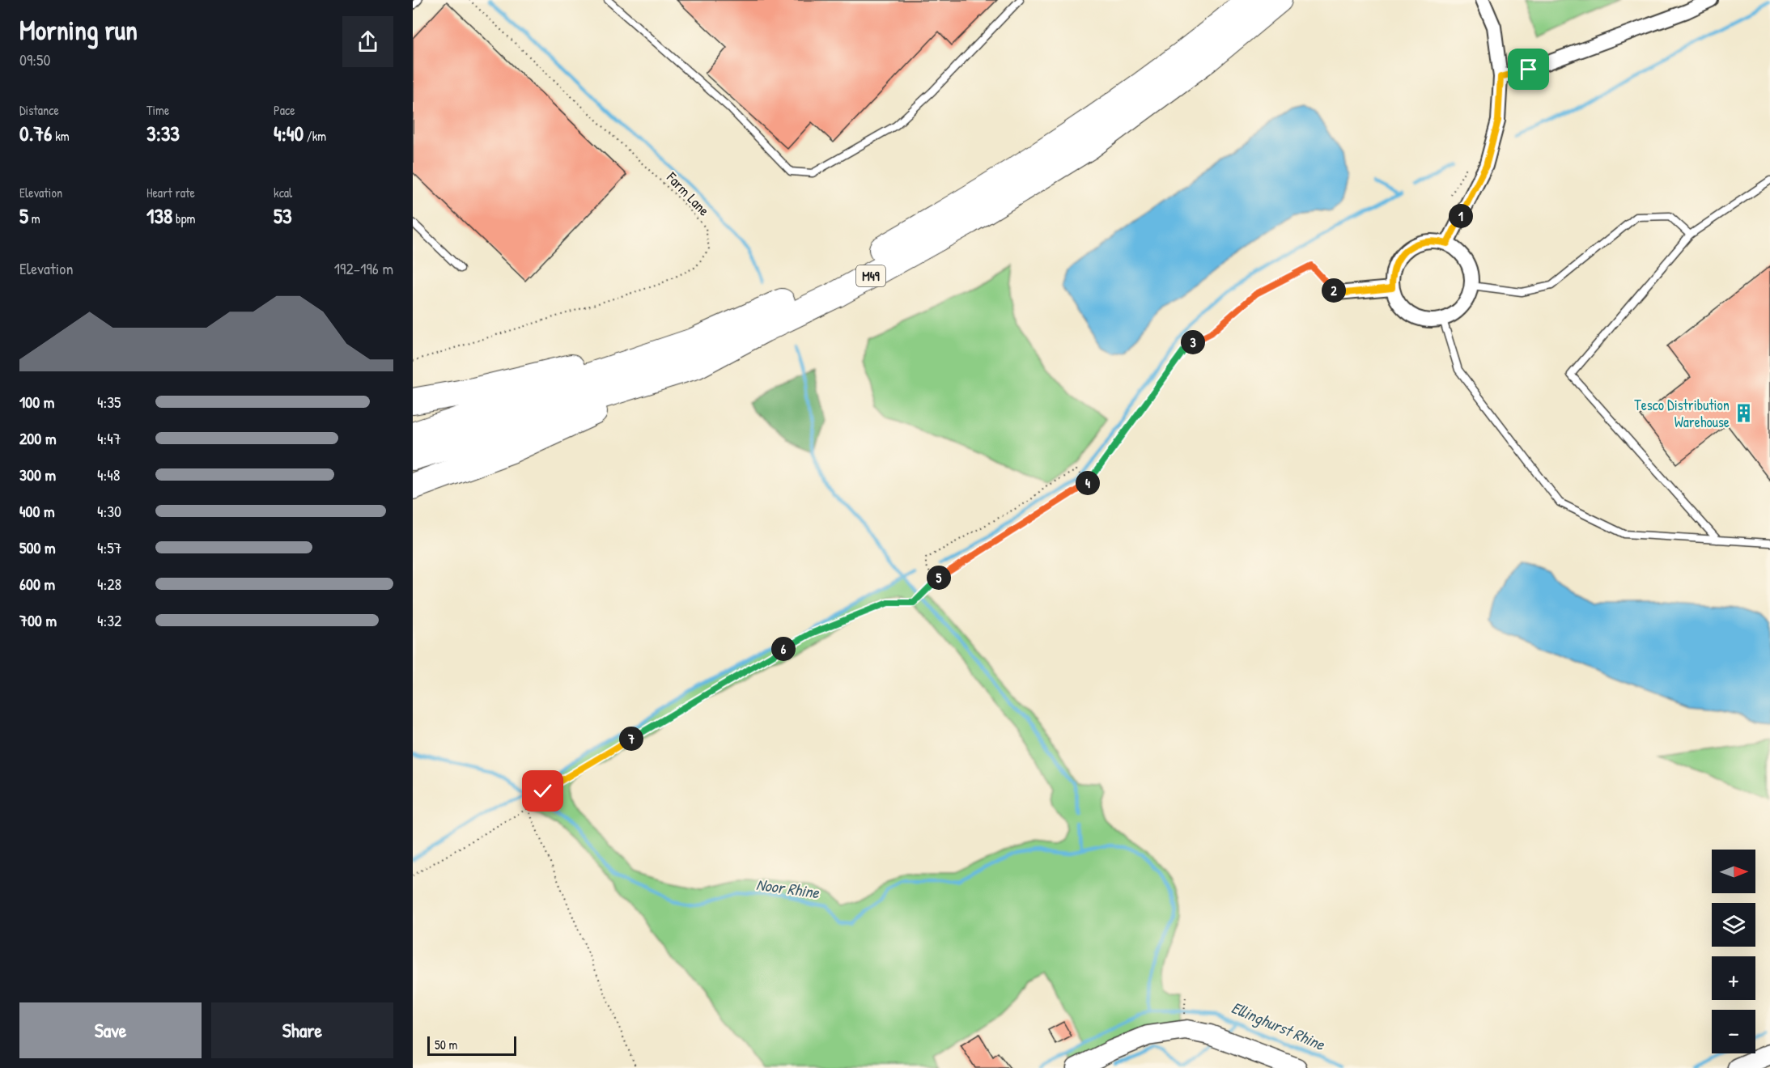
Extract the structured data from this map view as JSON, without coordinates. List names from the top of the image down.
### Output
{
  "streets": {
    "highway": ["M49"],
    "path": ["Farm Lane"]
  },
  "water": ["Noor Rhine", "Ellinghurst Rhine"],
  "places": {
    "building": ["Tesco Distribution Warehouse"]
  },
  "scale_bar": "50 m",
  "north": "right",
  "page": {
    "heading": ["Morning run", "09:50"],
    "stats": [
      ["Distance", "0.76 km"],
      ["Time", "3:33"],
      ["Pace", "4:40 /km"],
      ["Elevation", "5 m"],
      ["Heart rate", "138 bpm"],
      ["kcal", "53"]
    ],
    "pins": [
      "1",
      "2",
      "3",
      "4",
      "5",
      "6",
      "7"
    ],
    "chart": ["Elevation", "192–196 m"],
    "list": [
      {
        "name": "100 m",
        "note": "4:35"
      },
      {
        "name": "200 m",
        "note": "4:47"
      },
      {
        "name": "300 m",
        "note": "4:48"
      },
      {
        "name": "400 m",
        "note": "4:30"
      },
      {
        "name": "500 m",
        "note": "4:57"
      },
      {
        "name": "600 m",
        "note": "4:28"
      },
      {
        "name": "700 m",
        "note": "4:32"
      }
    ],
    "map_buttons": ["+", "−"],
    "buttons": ["Save", "Share"],
    "scale": "50 m"
  }
}
